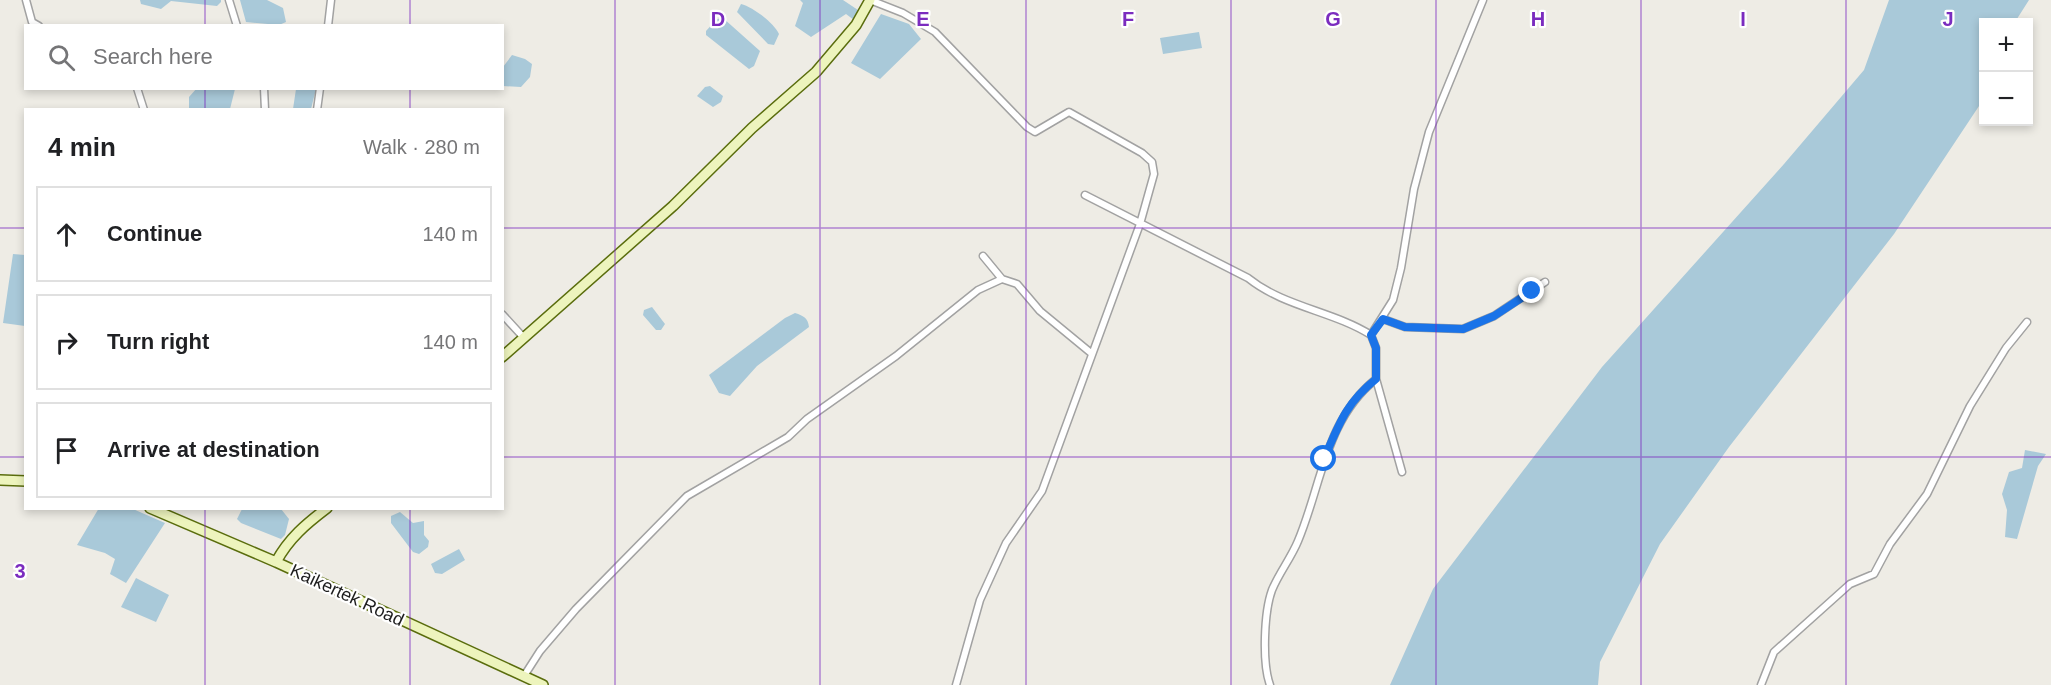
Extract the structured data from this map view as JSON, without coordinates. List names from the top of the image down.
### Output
{
  "streets": {
    "main road": ["Kaikertek Road"]
  },
  "page": {
    "map_buttons": ["+", "−"],
    "search": "Search here",
    "heading": ["4 min", "Walk · 280 m"],
    "list": [
      ["Continue", "140 m"],
      ["Turn right", "140 m"],
      "Arrive at destination"
    ]
  },
  "grid": {
    "columns": [
      "D",
      "E",
      "F",
      "G",
      "H",
      "I",
      "J"
    ],
    "rows": ["3"]
  }
}
